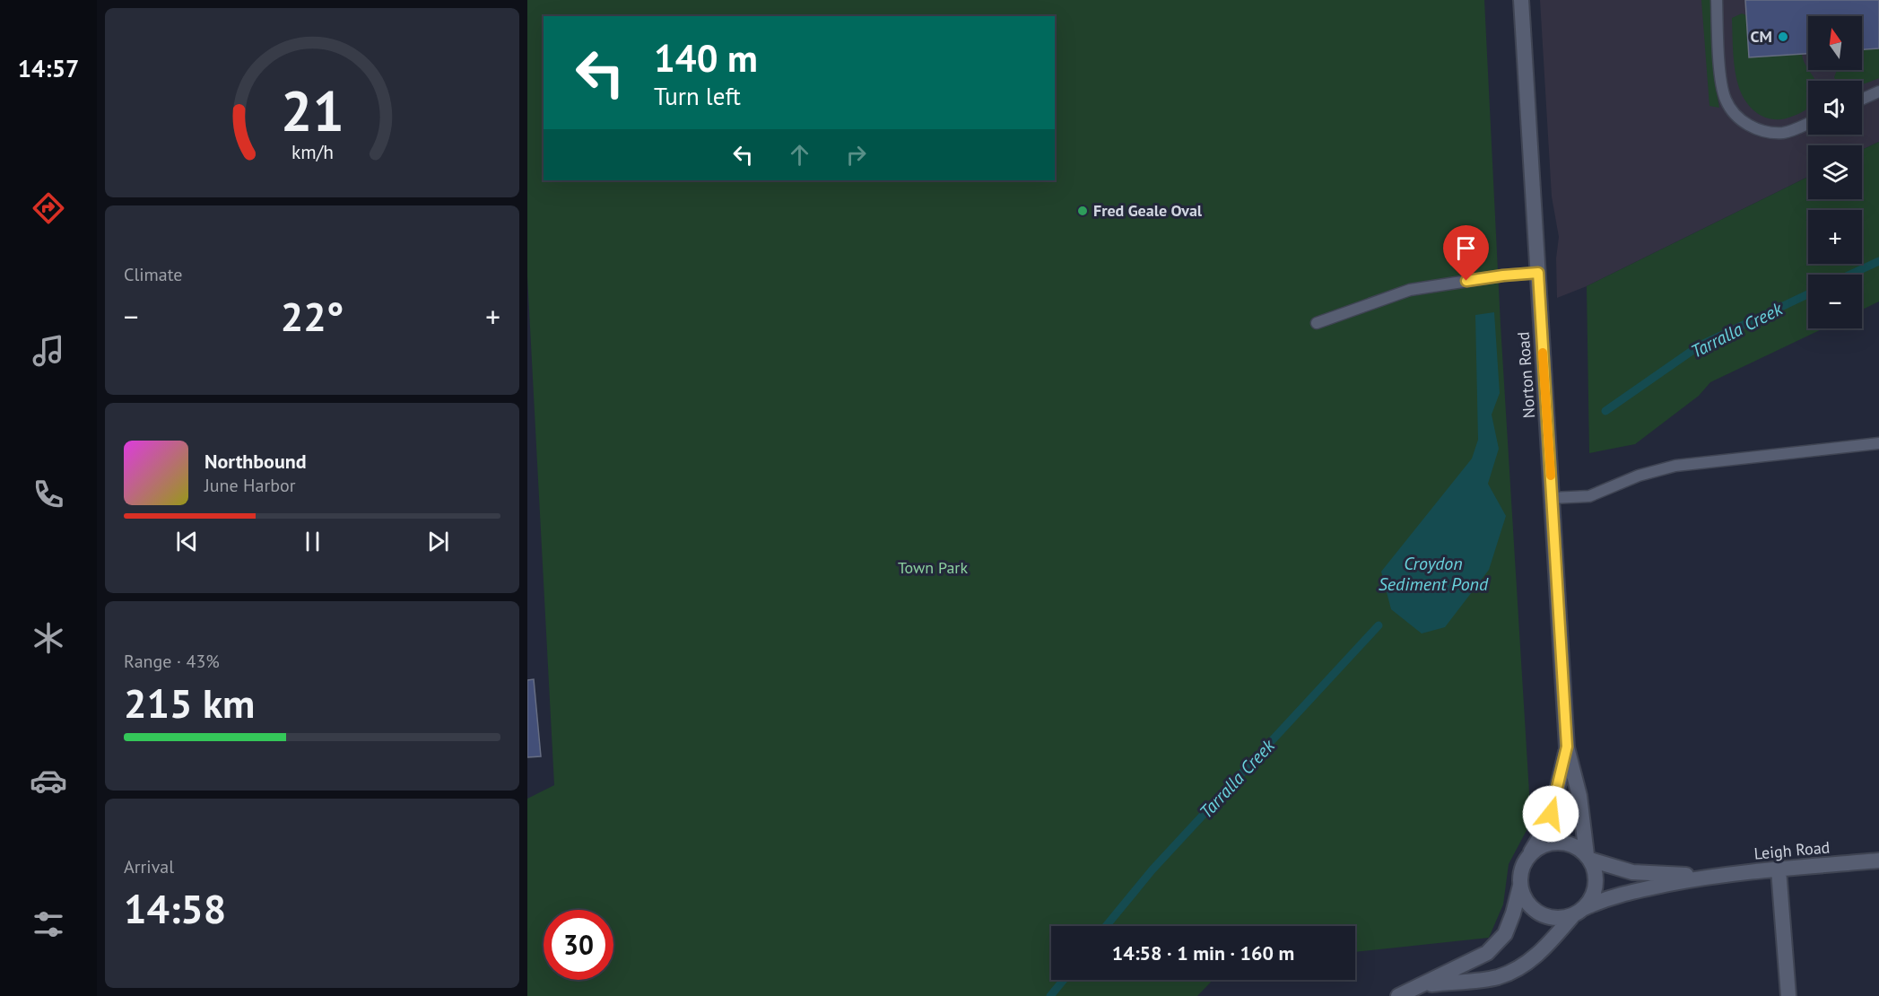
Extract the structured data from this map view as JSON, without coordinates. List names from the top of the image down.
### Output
{
  "streets": {
    "street": ["Norton Road", "Leigh Road"]
  },
  "crossings": [
    ["Norton Road", "Leigh Road"]
  ],
  "water": ["Tarralla Creek", "Croydon Sediment Pond"],
  "parks": ["Town Park"],
  "places": ["CM", "Fred Geale Oval"],
  "north": "top",
  "page": {
    "tabs": "14:57",
    "map_buttons": ["+", "−"],
    "turn": ["140 m", "Turn left"],
    "tile": [
      "Climate",
      ["Range · 43%", "215 km"],
      ["Arrival", "14:58"]
    ],
    "heat": ["−", "22°", "+"],
    "song": ["Northbound", "June Harbor"],
    "limit": "30",
    "trip": "14:58 · 1 min · 160 m",
    "gauge": ["21", "km/h"]
  }
}
